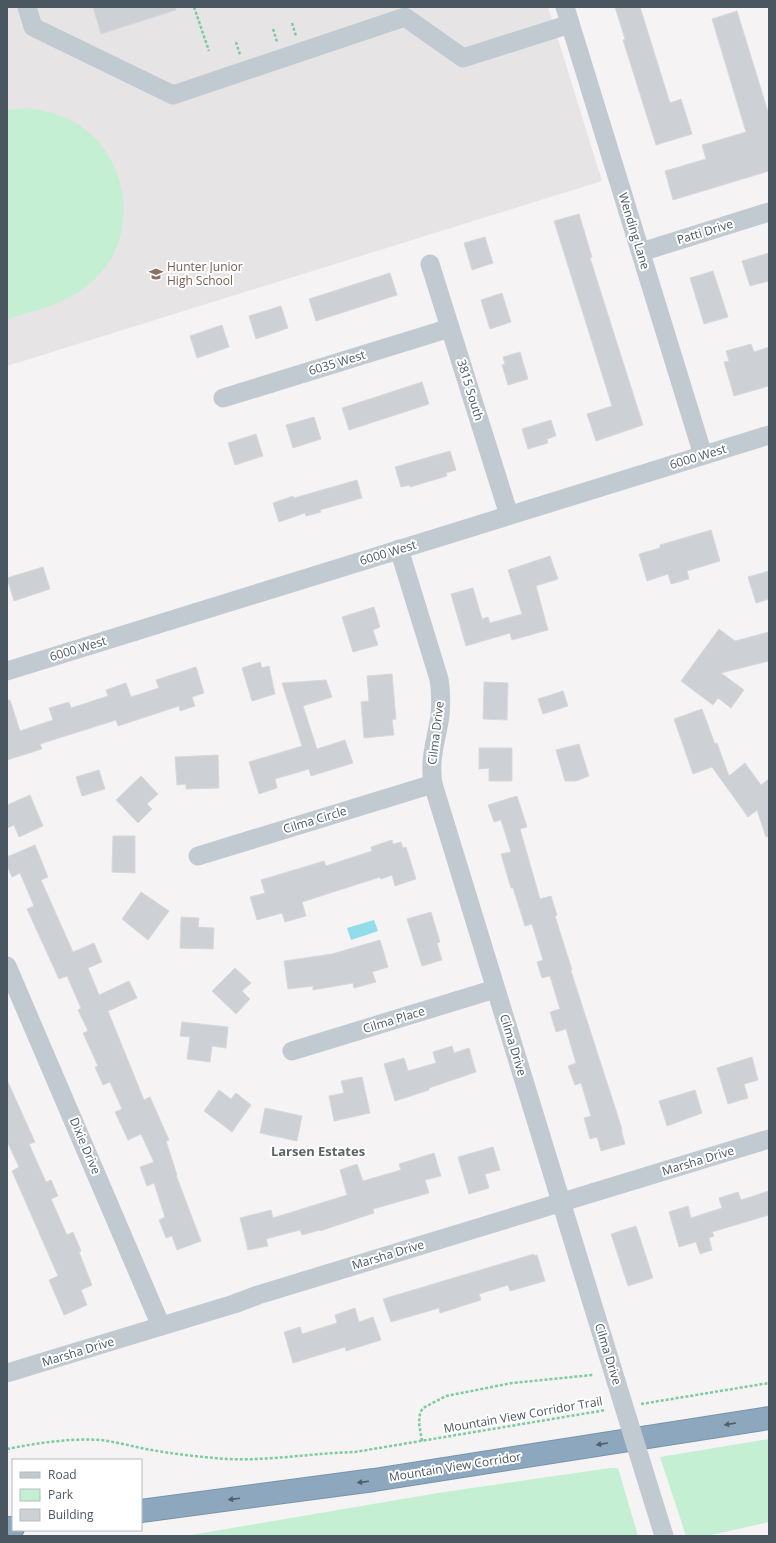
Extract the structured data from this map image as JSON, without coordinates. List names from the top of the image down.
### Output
{
  "streets": {
    "highway": ["Mountain View Corridor"],
    "street": [
      "Wending Lane",
      "Patti Drive",
      "6035 West",
      "3815 South",
      "6000 West",
      "Cilma Drive",
      "Cilma Circle",
      "Cilma Place",
      "Dixie Drive",
      "Marsha Drive"
    ],
    "path": ["Mountain View Corridor Trail"]
  },
  "crossings": [
    ["Wending Lane", "Patti Drive"],
    ["Wending Lane", "6000 West"],
    ["6035 West", "3815 South"],
    ["3815 South", "6000 West"],
    ["6000 West", "Cilma Drive"],
    ["Cilma Drive", "Cilma Circle"],
    ["Cilma Drive", "Cilma Place"],
    ["Cilma Drive", "Marsha Drive"],
    ["Dixie Drive", "Marsha Drive"]
  ],
  "one_way": ["Mountain View Corridor"],
  "districts": ["Larsen Estates"],
  "places": {
    "school or university": ["Hunter Junior High School"]
  },
  "legend": ["Road", "Park", "Building"]
}
